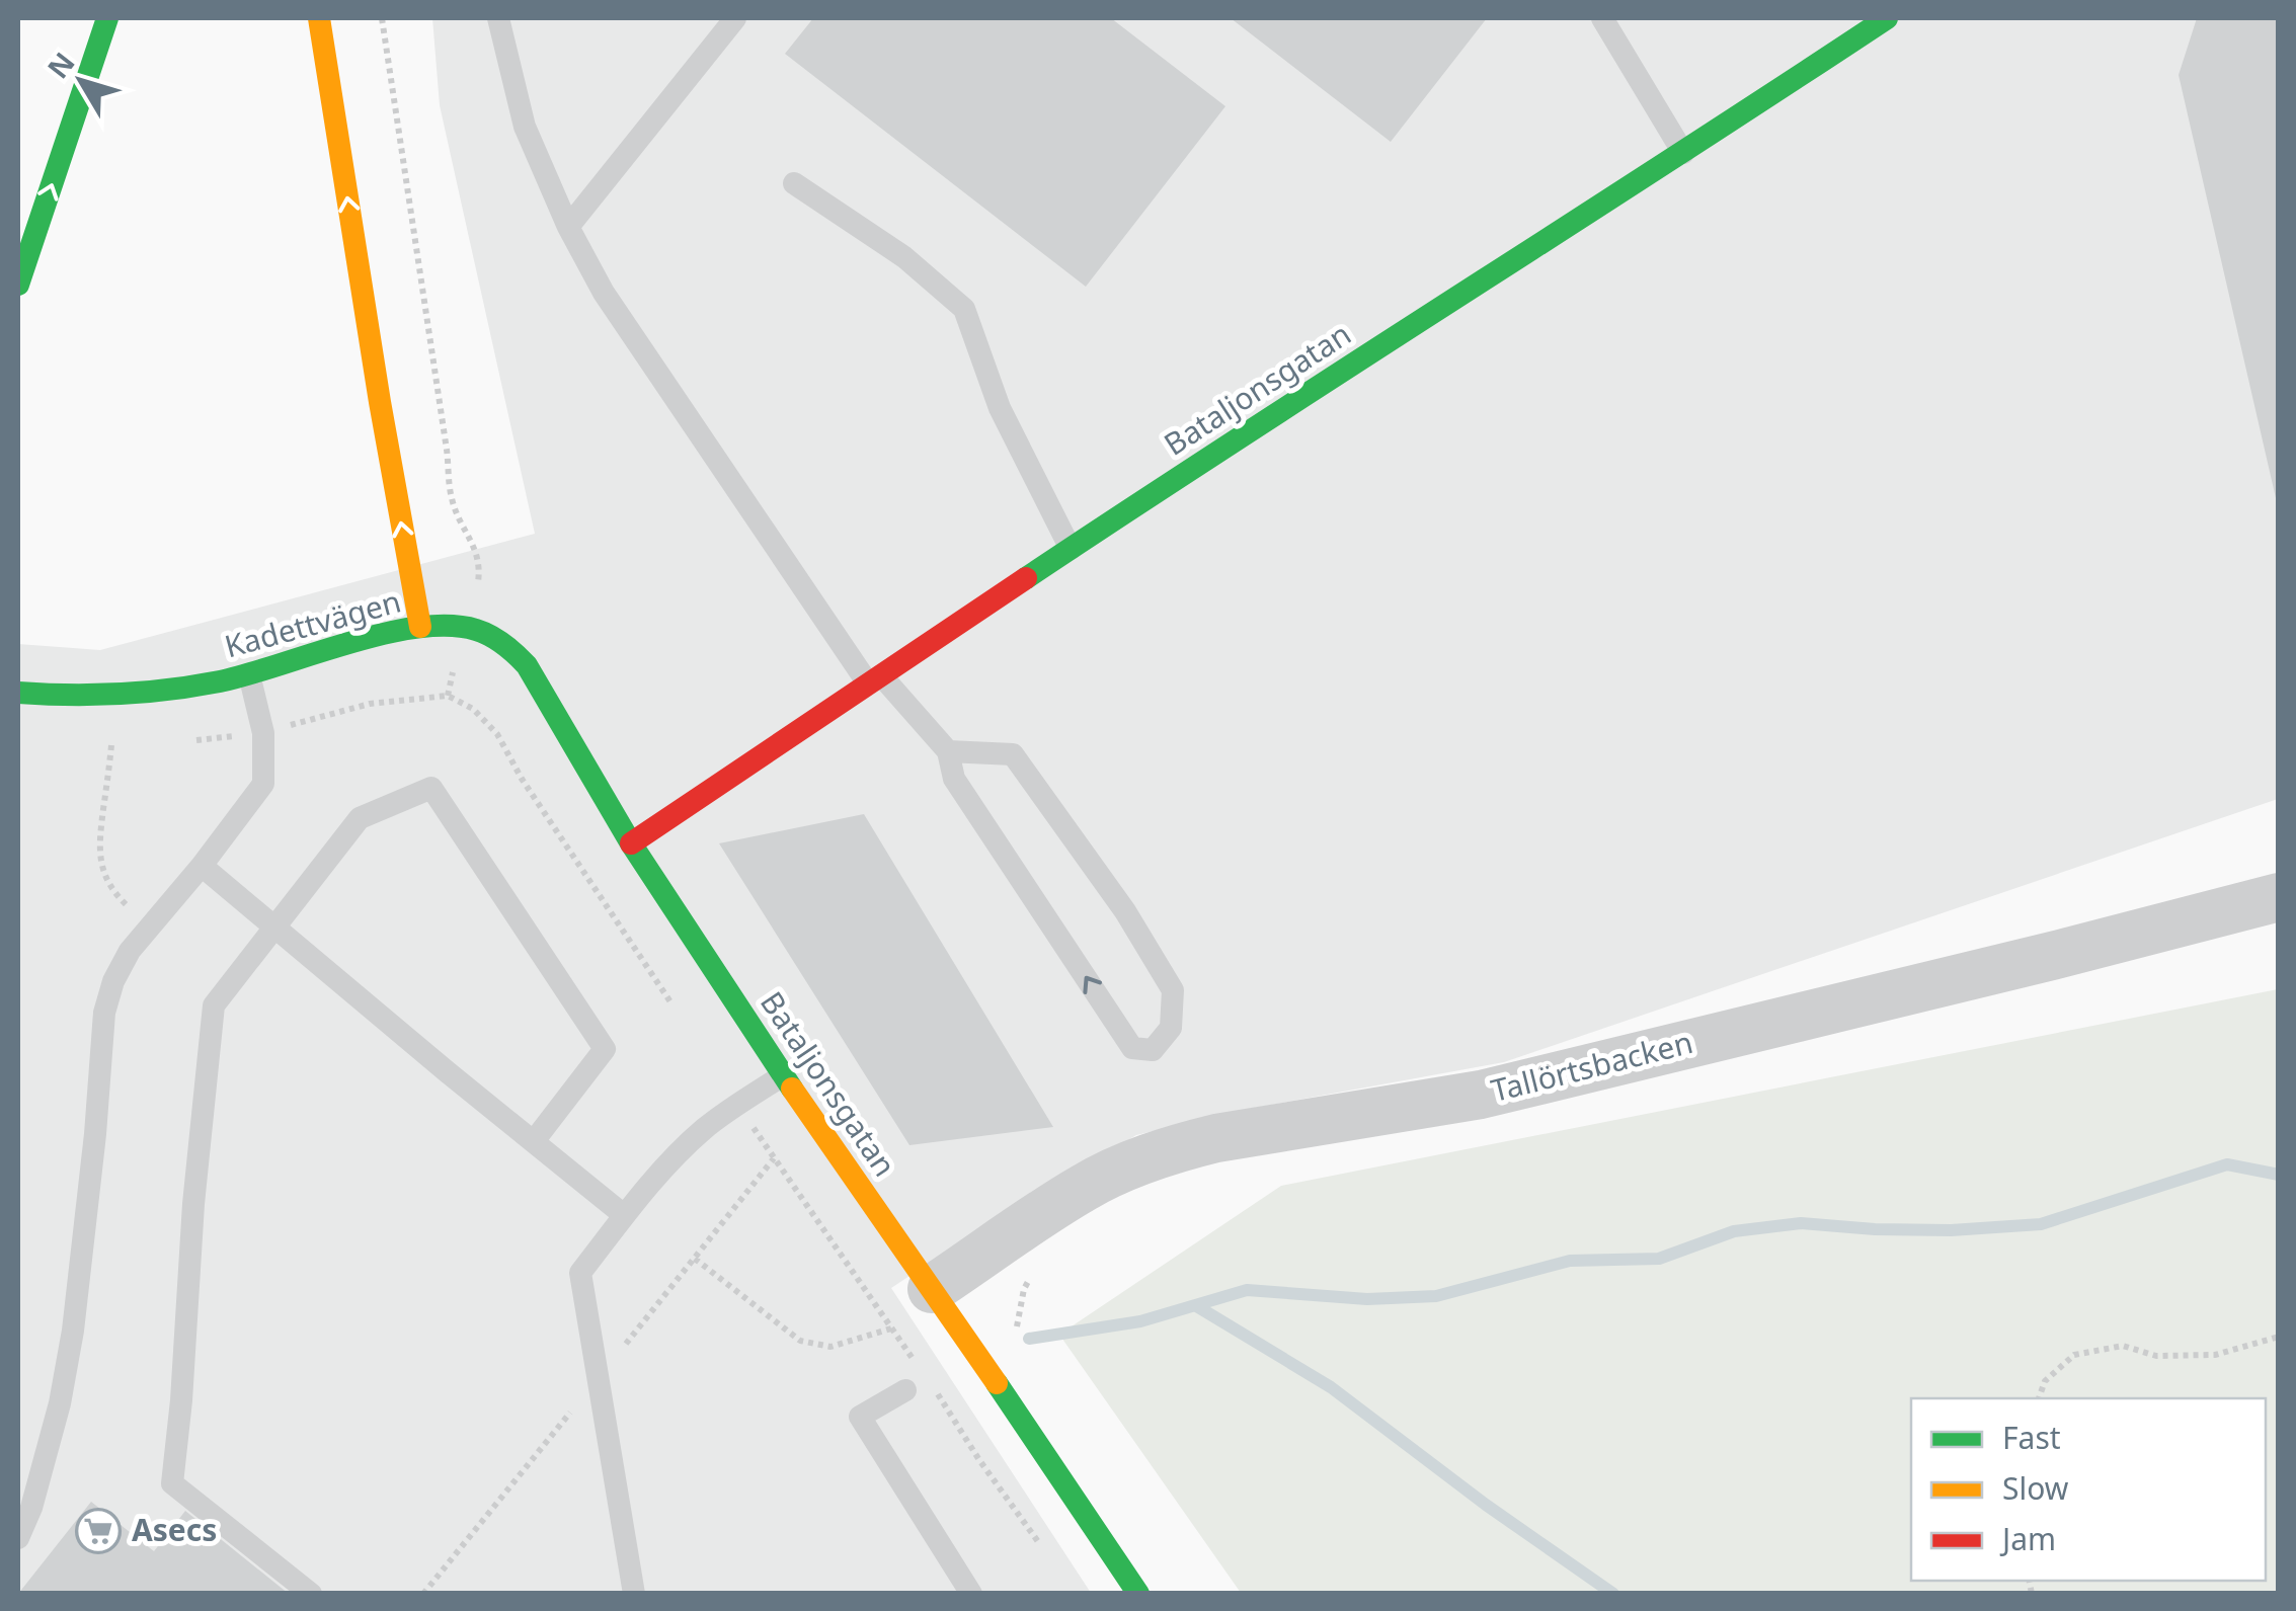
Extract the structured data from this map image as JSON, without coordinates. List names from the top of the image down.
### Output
{
  "streets": {
    "main road": ["Bataljonsgatan", "Kadettvägen"],
    "street": ["Tallörtsbacken"]
  },
  "crossings": [
    ["Bataljonsgatan", "Kadettvägen"],
    ["Bataljonsgatan", "Tallörtsbacken"]
  ],
  "places": {
    "supermarket": ["Asecs"]
  },
  "legend": ["Fast", "Slow", "Jam"],
  "north": "top left"
}
